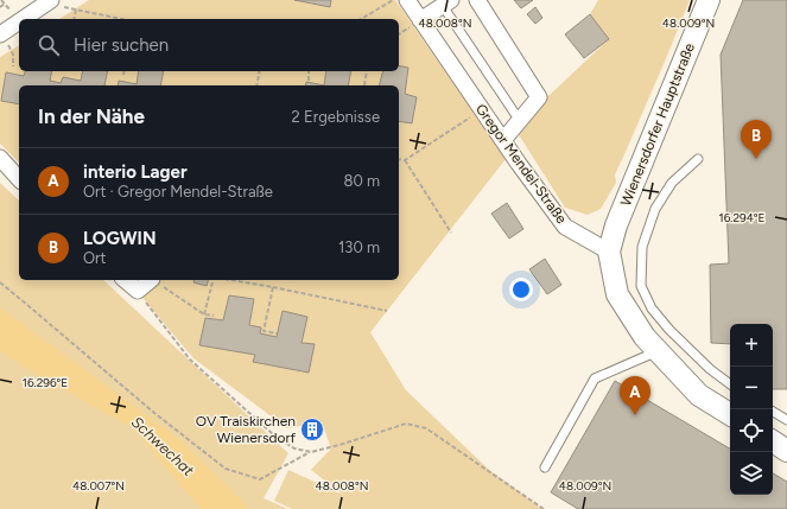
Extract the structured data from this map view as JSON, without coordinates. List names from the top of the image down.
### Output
{
  "streets": {
    "street": ["Wienersdorfer Hauptstraße", "Gregor Mendel-Straße"]
  },
  "crossings": [
    ["Wienersdorfer Hauptstraße", "Gregor Mendel-Straße"]
  ],
  "water": ["Schwechat"],
  "places": {
    "building": ["OV Traiskirchen Wienersdorf"]
  },
  "page": {
    "search": "Hier suchen",
    "heading": ["In der Nähe", "2 Ergebnisse"],
    "pins": ["B", "A"],
    "list": [
      {
        "mark": "A",
        "name": "interio Lager",
        "note": "Ort · Gregor Mendel-Straße",
        "value": "80 m"
      },
      {
        "mark": "B",
        "name": "LOGWIN",
        "note": "Ort",
        "value": "130 m"
      }
    ],
    "map_buttons": ["+", "−"]
  },
  "coordinates": [
    "48.008°N",
    "48.009°N",
    "16.294°E",
    "16.296°E",
    "48.007°N"
  ]
}
